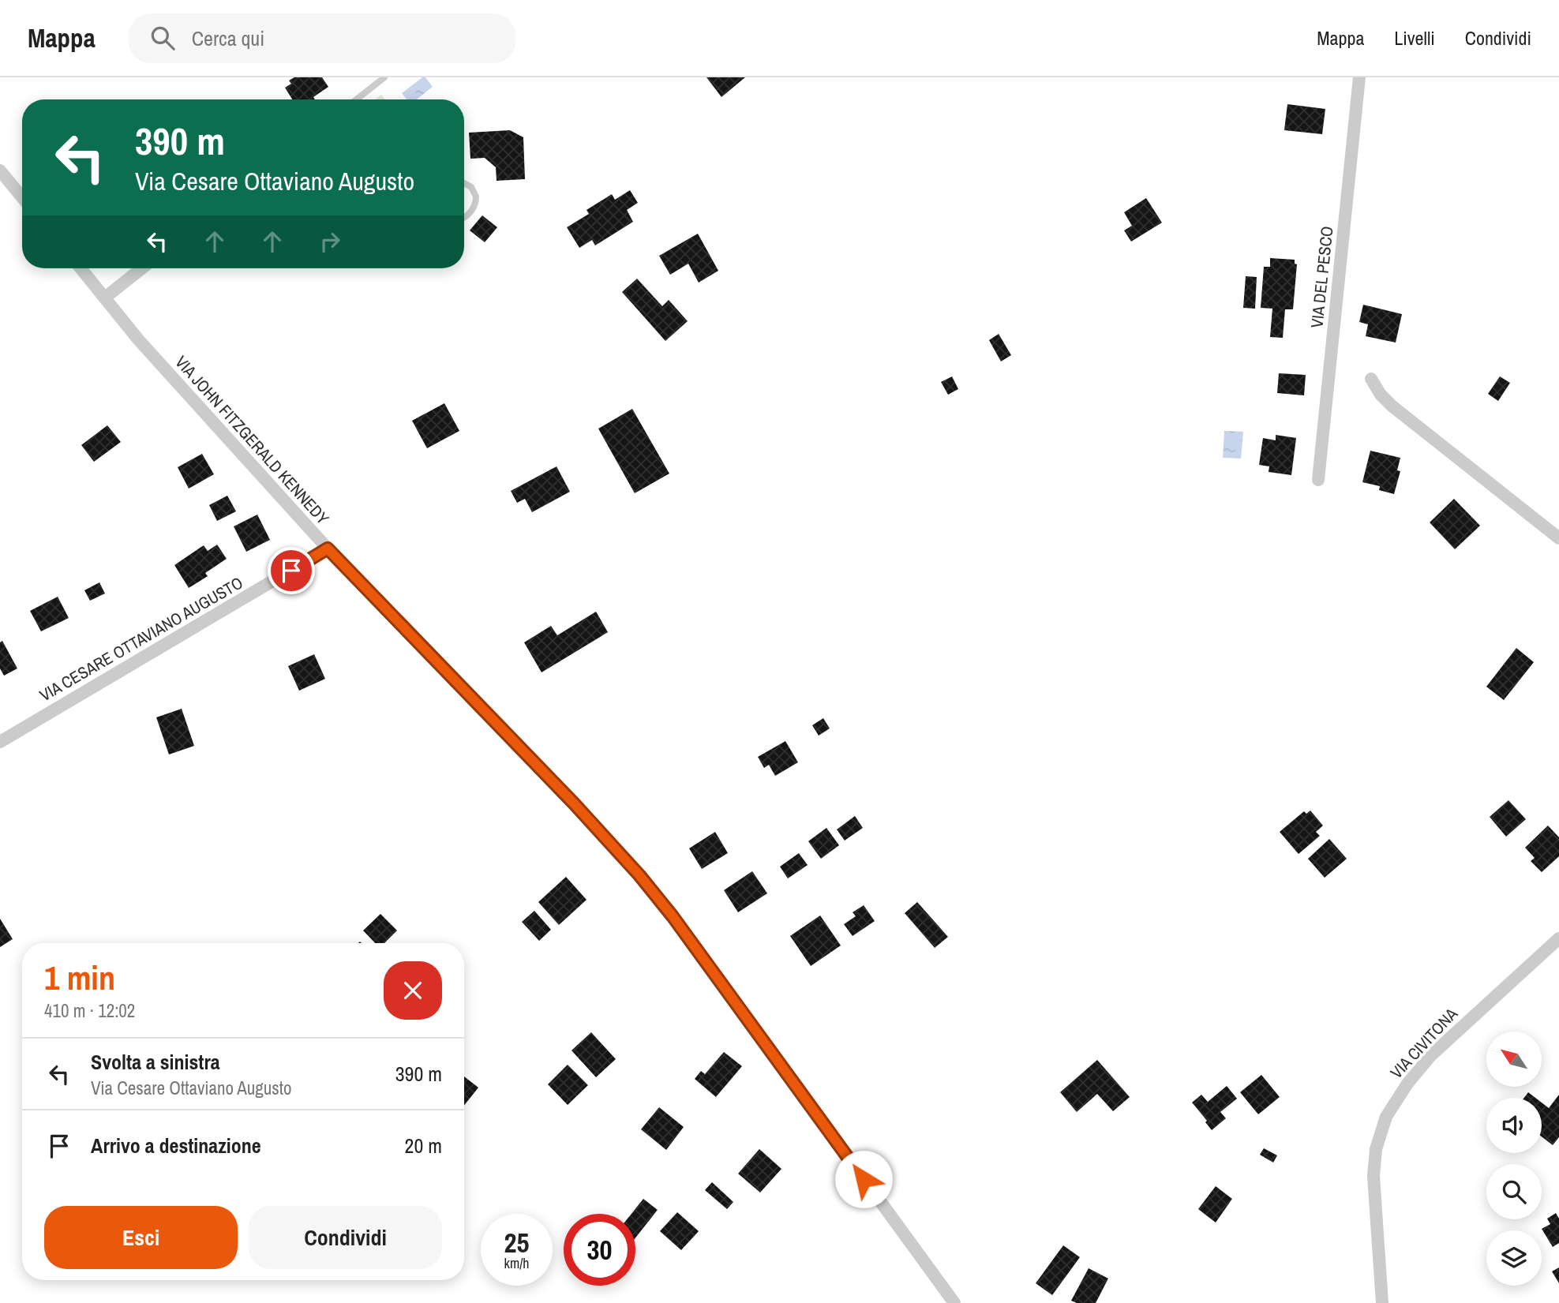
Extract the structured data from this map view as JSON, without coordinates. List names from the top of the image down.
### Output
{
  "streets": {
    "street": [
      "VIA DEL PESCO",
      "VIA JOHN FITZGERALD KENNEDY",
      "VIA CESARE OTTAVIANO AUGUSTO",
      "VIA CIVITONA"
    ]
  },
  "crossings": [
    ["VIA JOHN FITZGERALD KENNEDY", "VIA CESARE OTTAVIANO AUGUSTO"]
  ],
  "north": "top left",
  "page": {
    "header": "Mappa",
    "search": "Cerca qui",
    "nav": ["Mappa", "Livelli", "Condividi"],
    "turn": ["390 m", "Via Cesare Ottaviano Augusto"],
    "heading": ["1 min", "410 m · 12:02"],
    "list": [
      {
        "name": "Svolta a sinistra",
        "note": "Via Cesare Ottaviano Augusto",
        "value": "390 m"
      },
      {
        "name": "Arrivo a destinazione",
        "value": "20 m"
      }
    ],
    "buttons": ["Esci", "Condividi"],
    "speed": "25 km/h",
    "limit": "30"
  }
}
